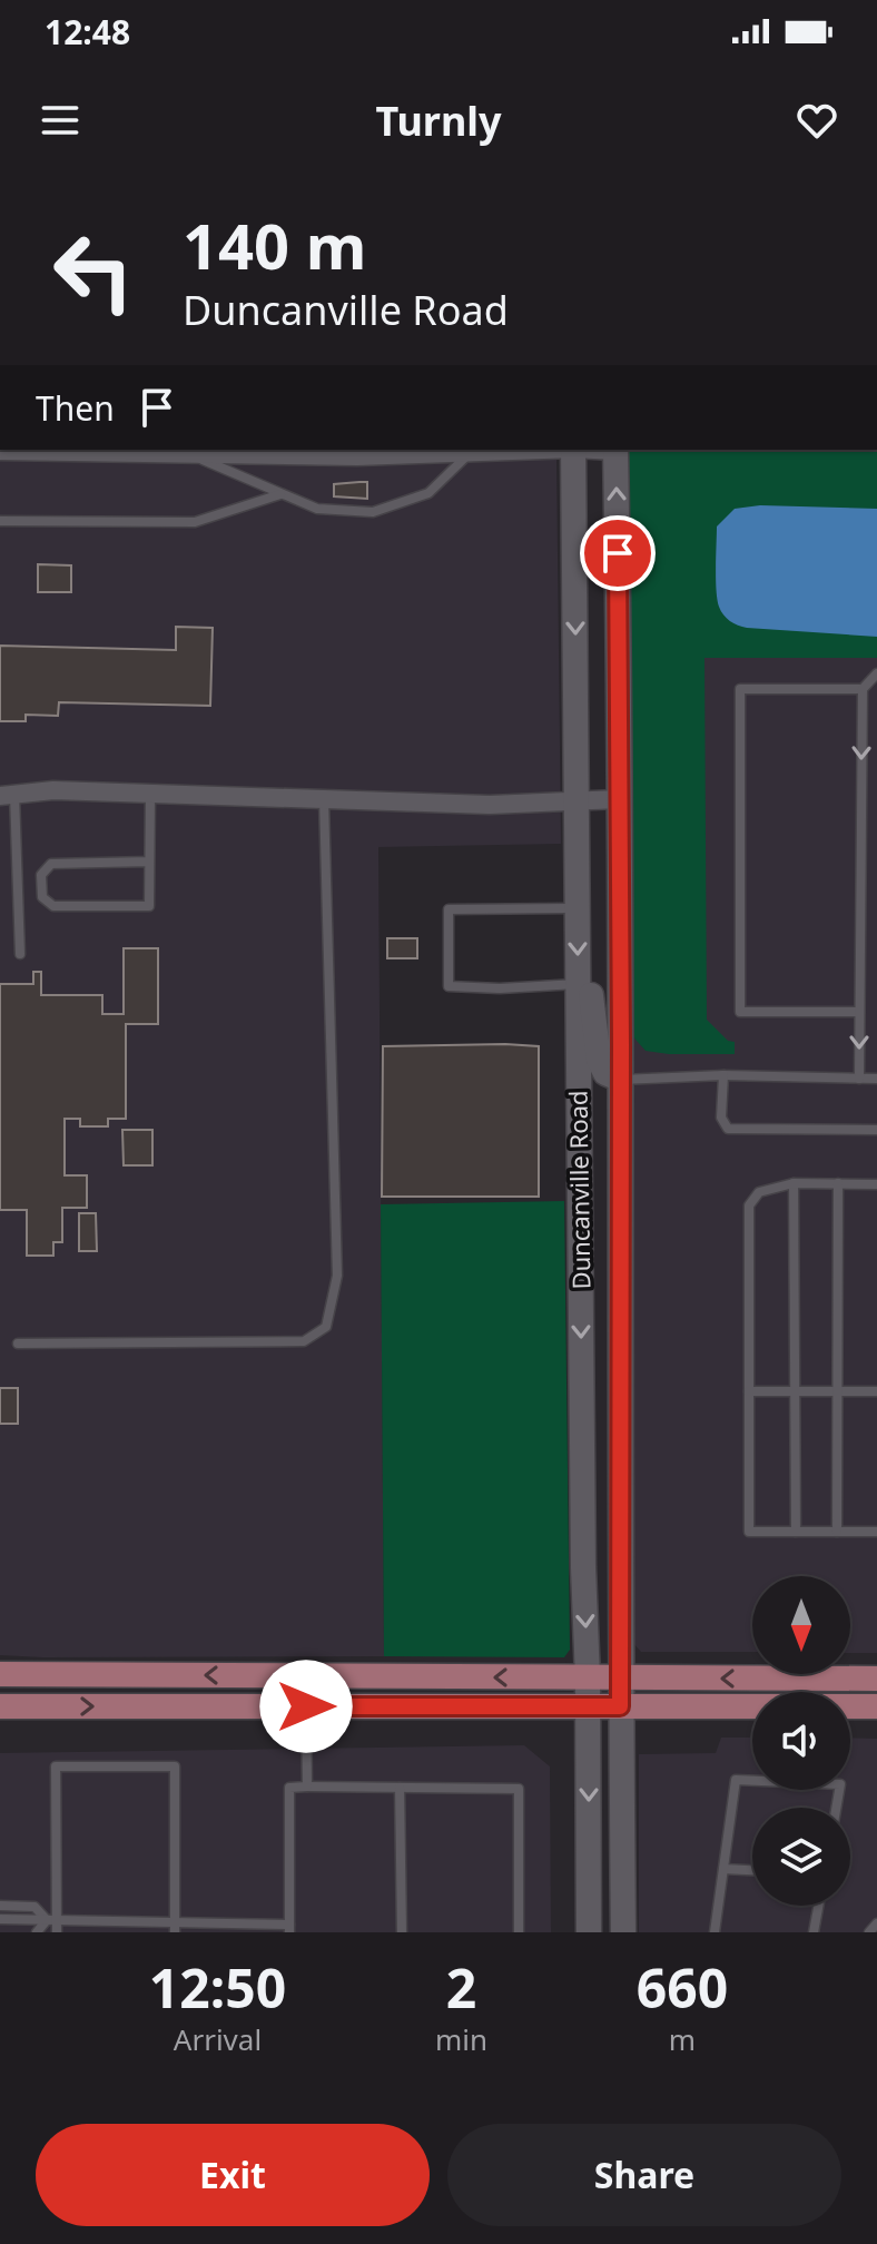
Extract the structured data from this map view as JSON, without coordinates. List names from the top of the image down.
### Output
{
  "streets": {
    "main road": ["Duncanville Road"]
  },
  "north": "bottom",
  "page": {
    "status": "12:48",
    "header": "Turnly",
    "turn": ["140 m", "Duncanville Road"],
    "then": "Then",
    "eta": [
      "12:50",
      "Arrival",
      "2",
      "min",
      "660",
      "m"
    ],
    "buttons": ["Exit", "Share"]
  }
}
